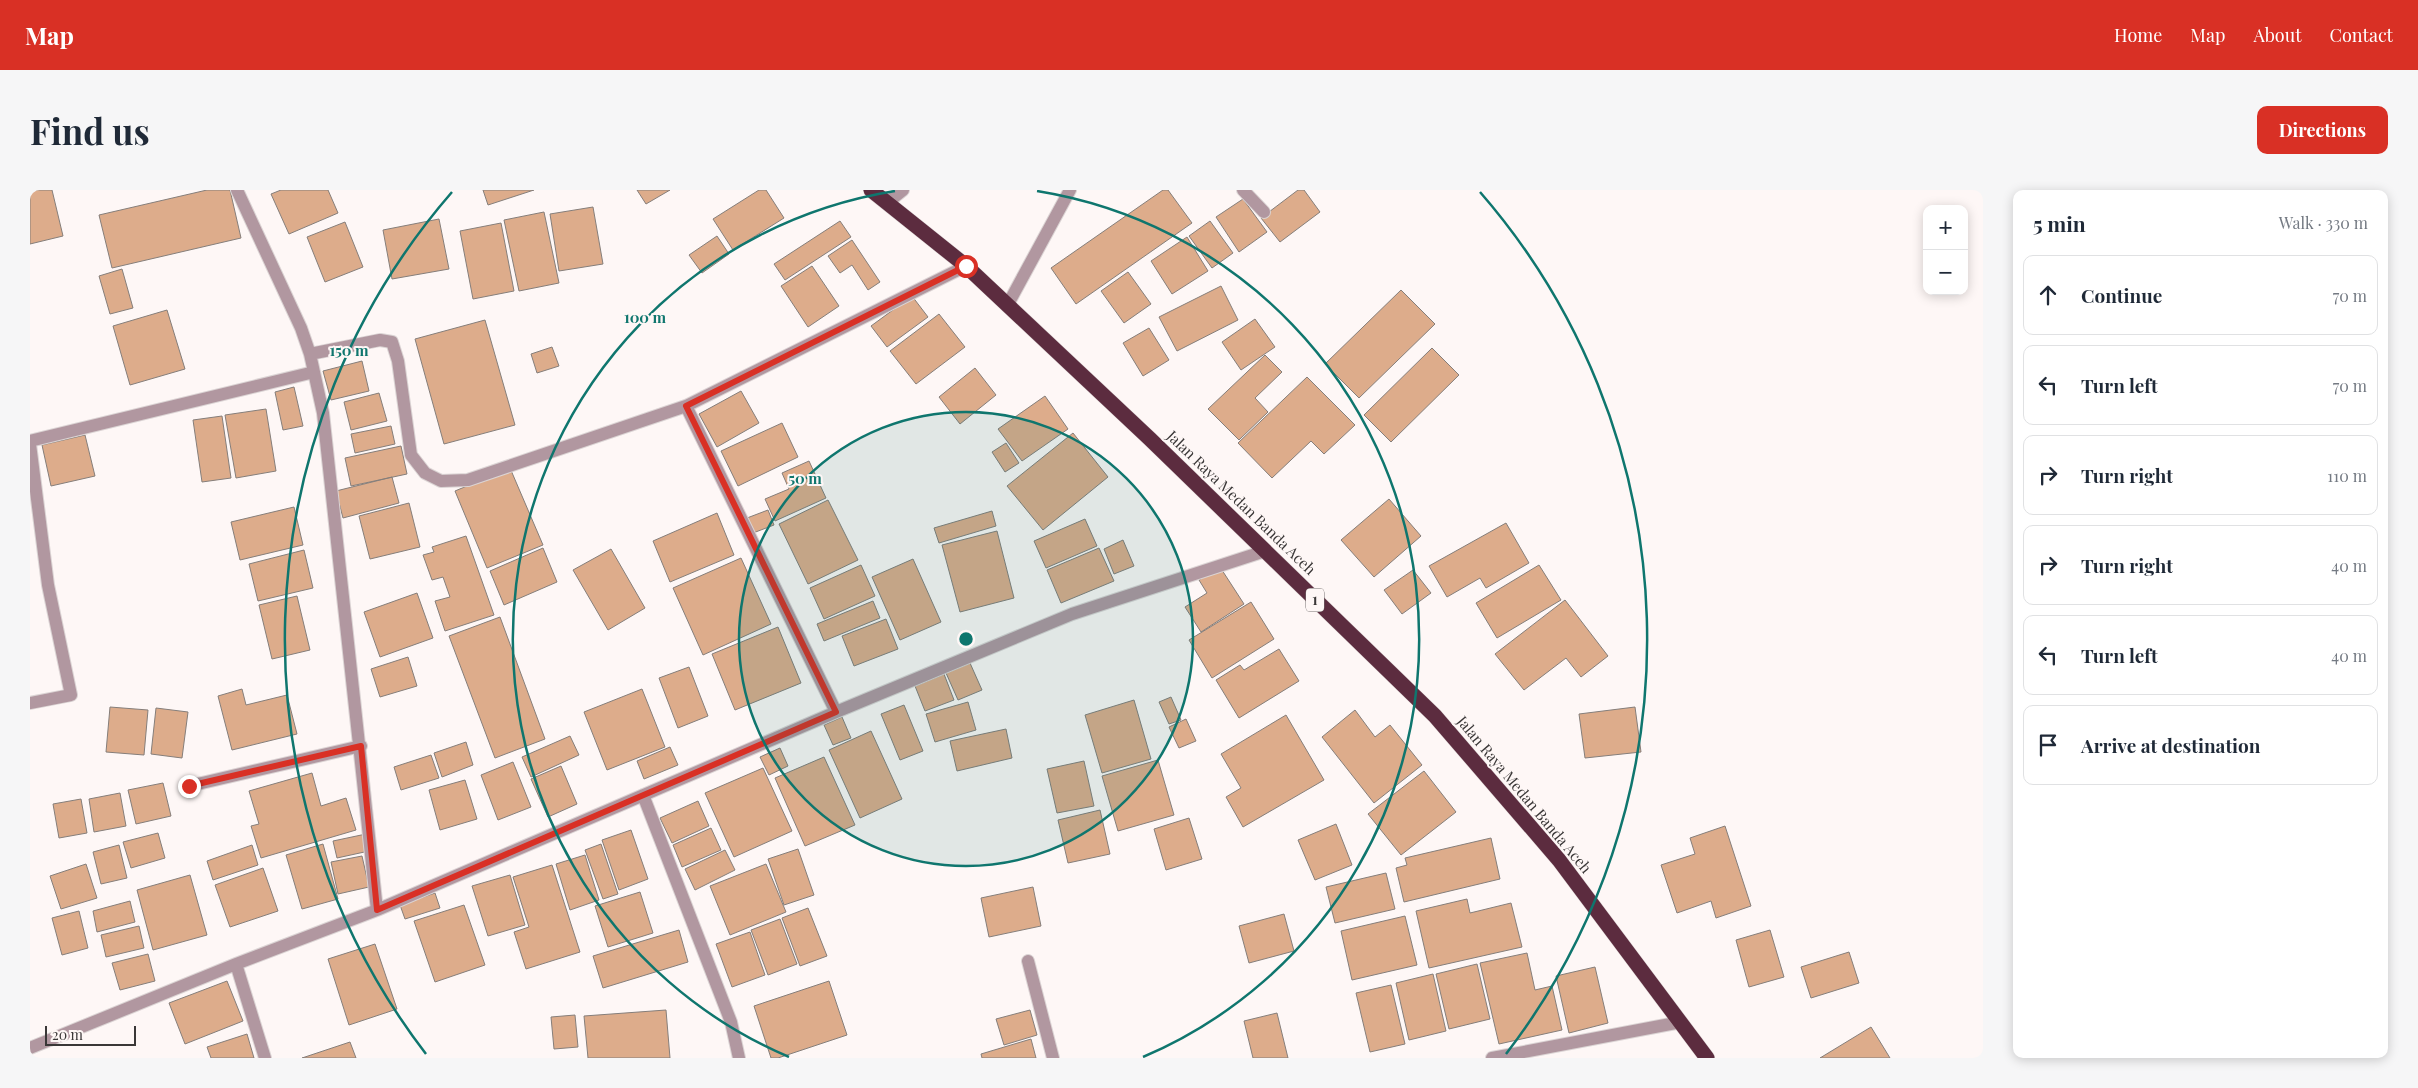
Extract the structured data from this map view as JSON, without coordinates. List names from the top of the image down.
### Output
{
  "streets": {
    "highway": ["Jalan Raya Medan Banda Aceh", "1"]
  },
  "scale_bar": "20 m",
  "page": {
    "header": "Map",
    "nav": [
      "Home",
      "Map",
      "About",
      "Contact"
    ],
    "buttons": "Directions",
    "title": "Find us",
    "heading": ["5 min", "Walk · 330 m"],
    "map_buttons": ["+", "−"],
    "list": [
      ["Continue", "70 m"],
      ["Turn left", "70 m"],
      ["Turn right", "110 m"],
      ["Turn right", "40 m"],
      ["Turn left", "40 m"],
      "Arrive at destination"
    ],
    "scale": "20 m"
  },
  "rings": ["100 m", "150 m", "50 m"]
}
